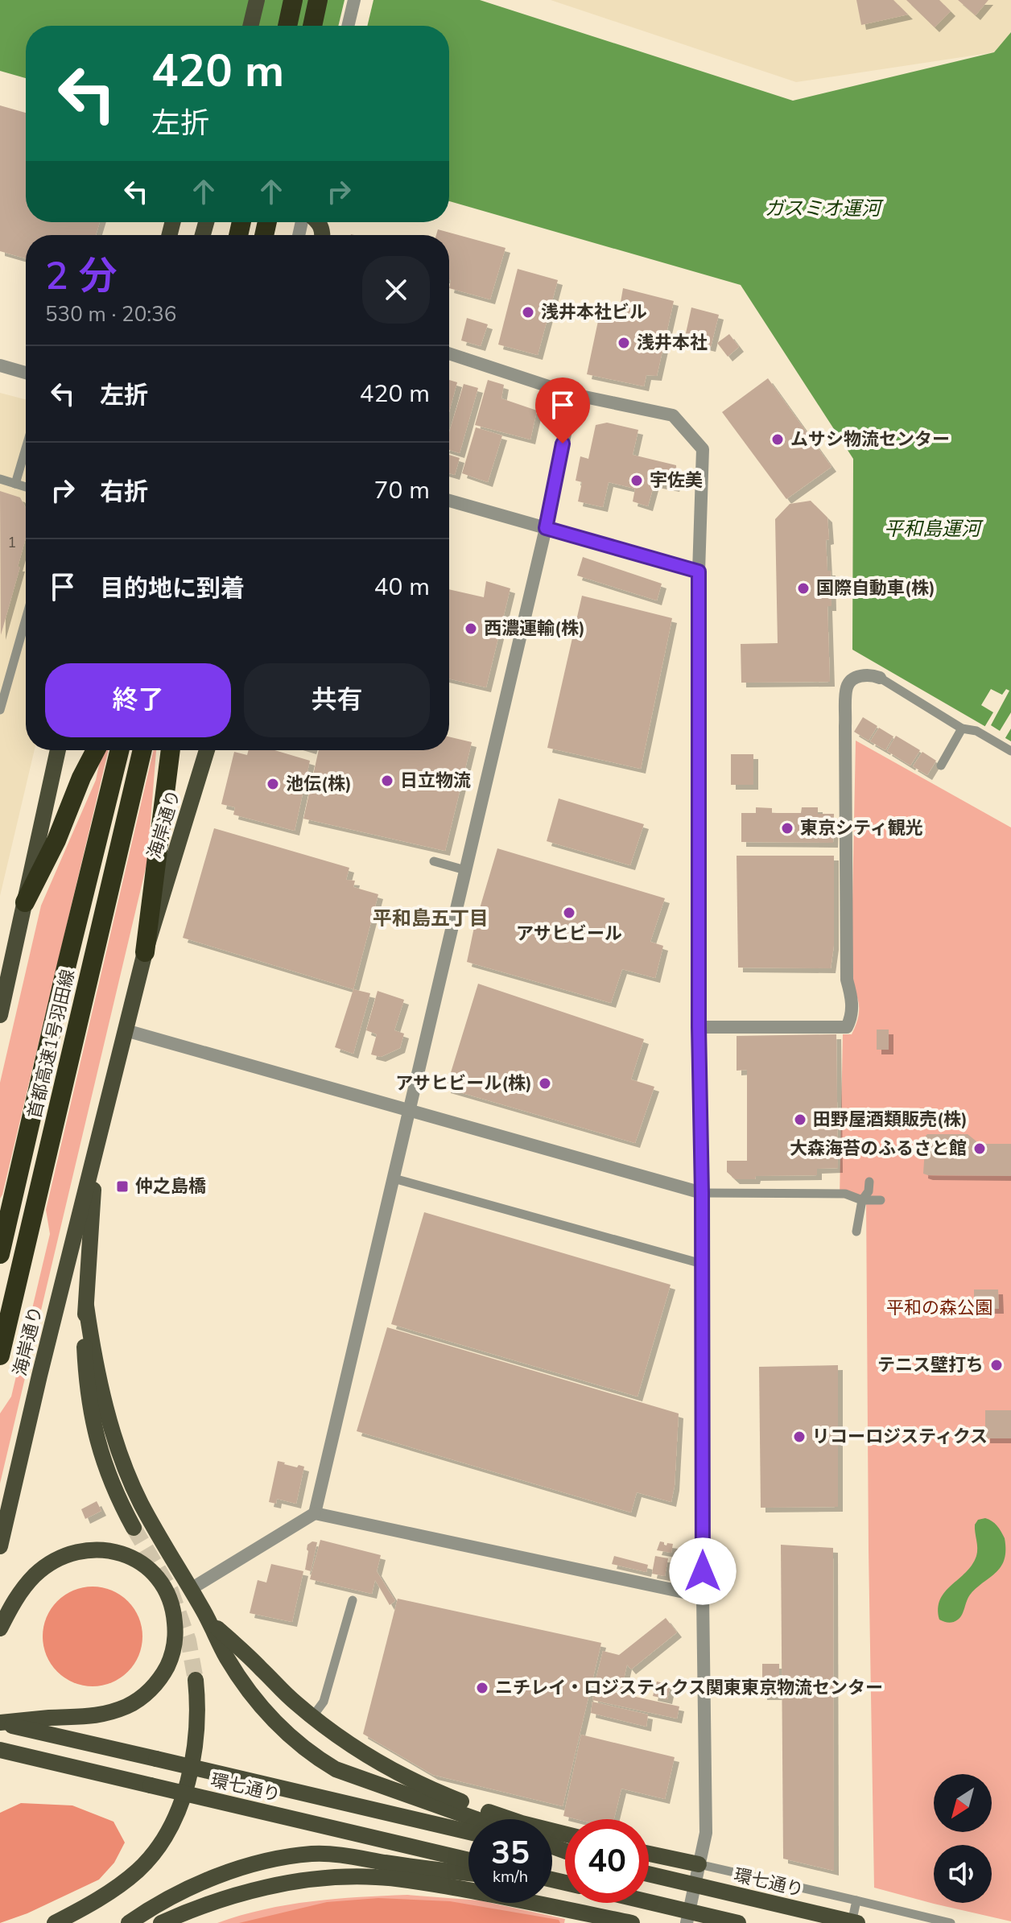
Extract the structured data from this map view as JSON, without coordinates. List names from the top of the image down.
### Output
{
  "streets": {
    "highway": ["首都高速1号羽田線"],
    "main road": ["海岸通り", "環七通り"]
  },
  "districts": ["平和島五丁目"],
  "water": ["ガスミオ運河", "平和島運河"],
  "parks": ["平和の森公園"],
  "places": {
    "other": [
      "浅井本社ビル",
      "浅井本社",
      "ムサシ物流センター",
      "宇佐美",
      "国際自動車(株)",
      "西濃運輸(株)",
      "日立物流",
      "池伝(株)",
      "東京シティ観光",
      "アサヒビール",
      "アサヒビール(株)",
      "田野屋酒類販売(株)",
      "大森海苔のふるさと館",
      "テニス壁打ち",
      "リコーロジスティクス",
      "ニチレイ・ロジスティクス関東東京物流センター"
    ],
    "transit": ["仲之島橋"]
  },
  "house_numbers": ["1"],
  "north": "bottom left",
  "page": {
    "turn": ["420 m", "左折"],
    "heading": ["2 分", "530 m · 20:36"],
    "list": [
      {
        "name": "左折",
        "value": "420 m"
      },
      {
        "name": "右折",
        "value": "70 m"
      },
      {
        "name": "目的地に到着",
        "value": "40 m"
      }
    ],
    "buttons": ["終了", "共有"],
    "speed": "35 km/h",
    "limit": "40"
  }
}
